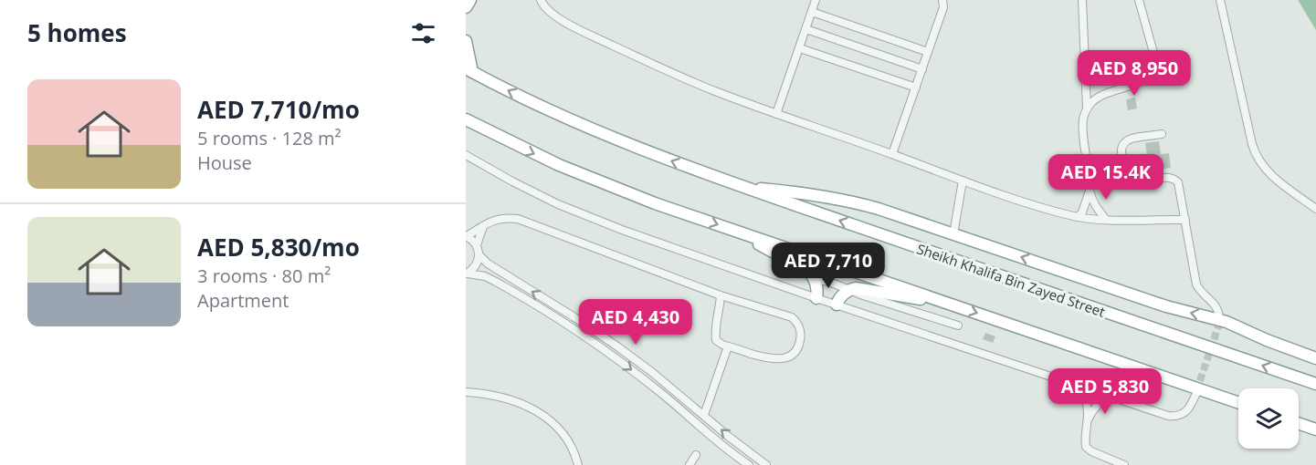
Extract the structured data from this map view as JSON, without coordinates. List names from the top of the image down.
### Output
{
  "streets": {
    "highway": ["Sheikh Khalifa Bin Zayed Street"]
  },
  "page": {
    "heading": "5 homes",
    "price": [
      "AED 8,950",
      "AED 15.4K",
      "AED 7,710",
      "AED 4,430",
      "AED 5,830"
    ],
    "list": [
      {
        "name": "AED 7,710/mo",
        "note": "5 rooms · 128 m² · House"
      },
      {
        "name": "AED 5,830/mo",
        "note": "3 rooms · 80 m² · Apartment"
      }
    ]
  }
}
